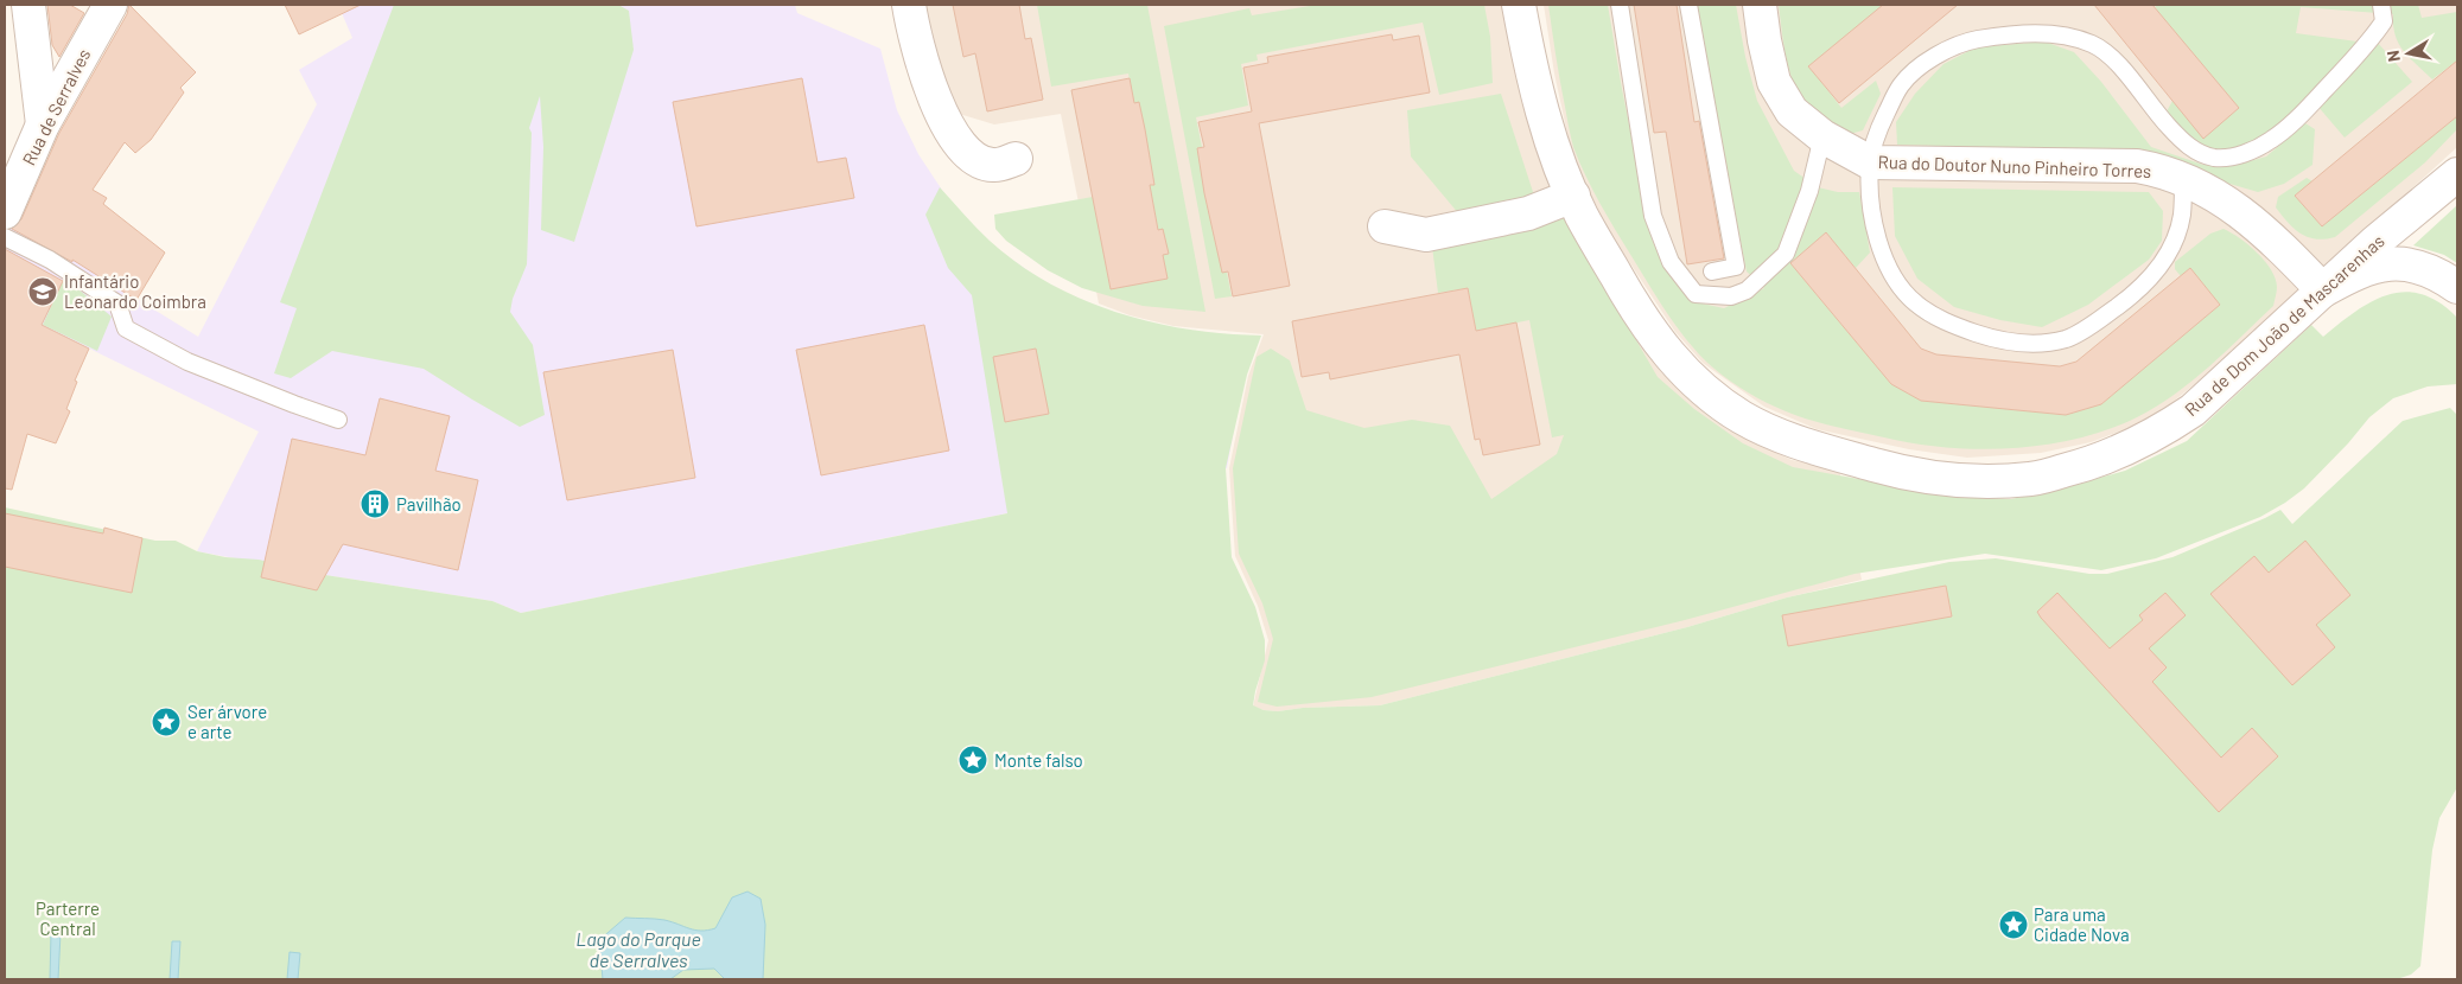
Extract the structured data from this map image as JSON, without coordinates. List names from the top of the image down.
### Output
{
  "streets": {
    "street": ["Rua de Serralves", "Rua do Doutor Nuno Pinheiro Torres", "Rua de Dom João de Mascarenhas"]
  },
  "crossings": [
    ["Rua do Doutor Nuno Pinheiro Torres", "Rua de Dom João de Mascarenhas"]
  ],
  "water": ["Lago do Parque de Serralves"],
  "parks": ["Parterre Central"],
  "places": {
    "school or university": ["Infantário Leonardo Coimbra"],
    "building": ["Pavilhão"],
    "place": ["Ser árvore e arte", "Monte falso", "Para uma Cidade Nova"]
  },
  "north": "left"
}
